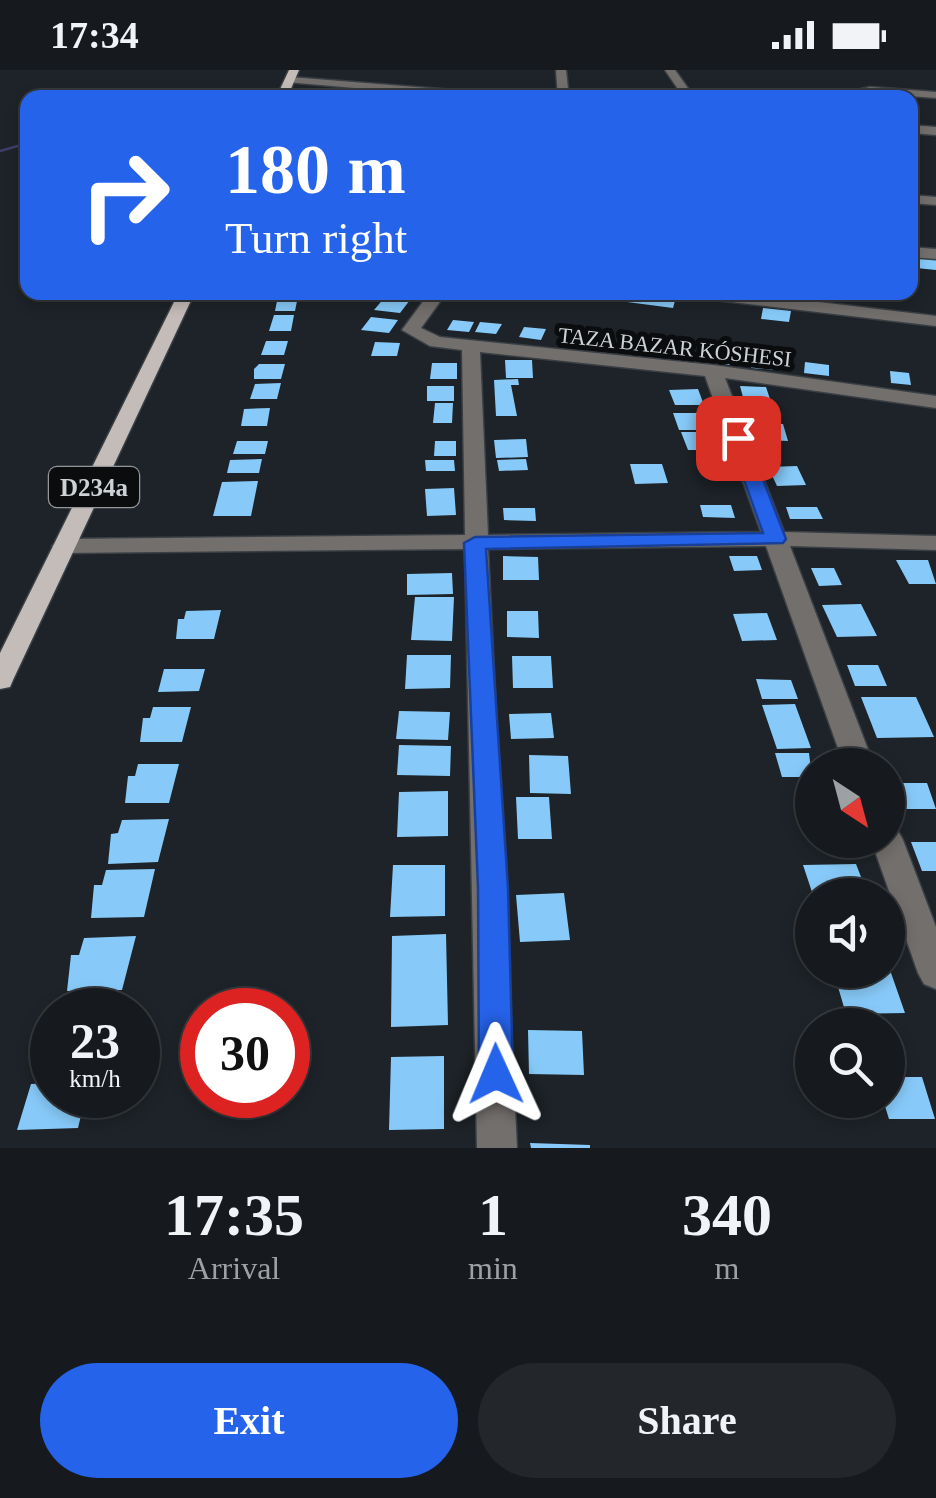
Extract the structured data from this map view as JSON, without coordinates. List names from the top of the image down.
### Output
{
  "streets": {
    "main road": ["D234a"],
    "street": ["TAZA BAZAR KÓSHESI"]
  },
  "north": "bottom right",
  "page": {
    "status": "17:34",
    "turn": ["180 m", "Turn right"],
    "speed": "23 km/h",
    "limit": "30",
    "eta": [
      "17:35",
      "Arrival",
      "1",
      "min",
      "340",
      "m"
    ],
    "buttons": ["Exit", "Share"]
  }
}
